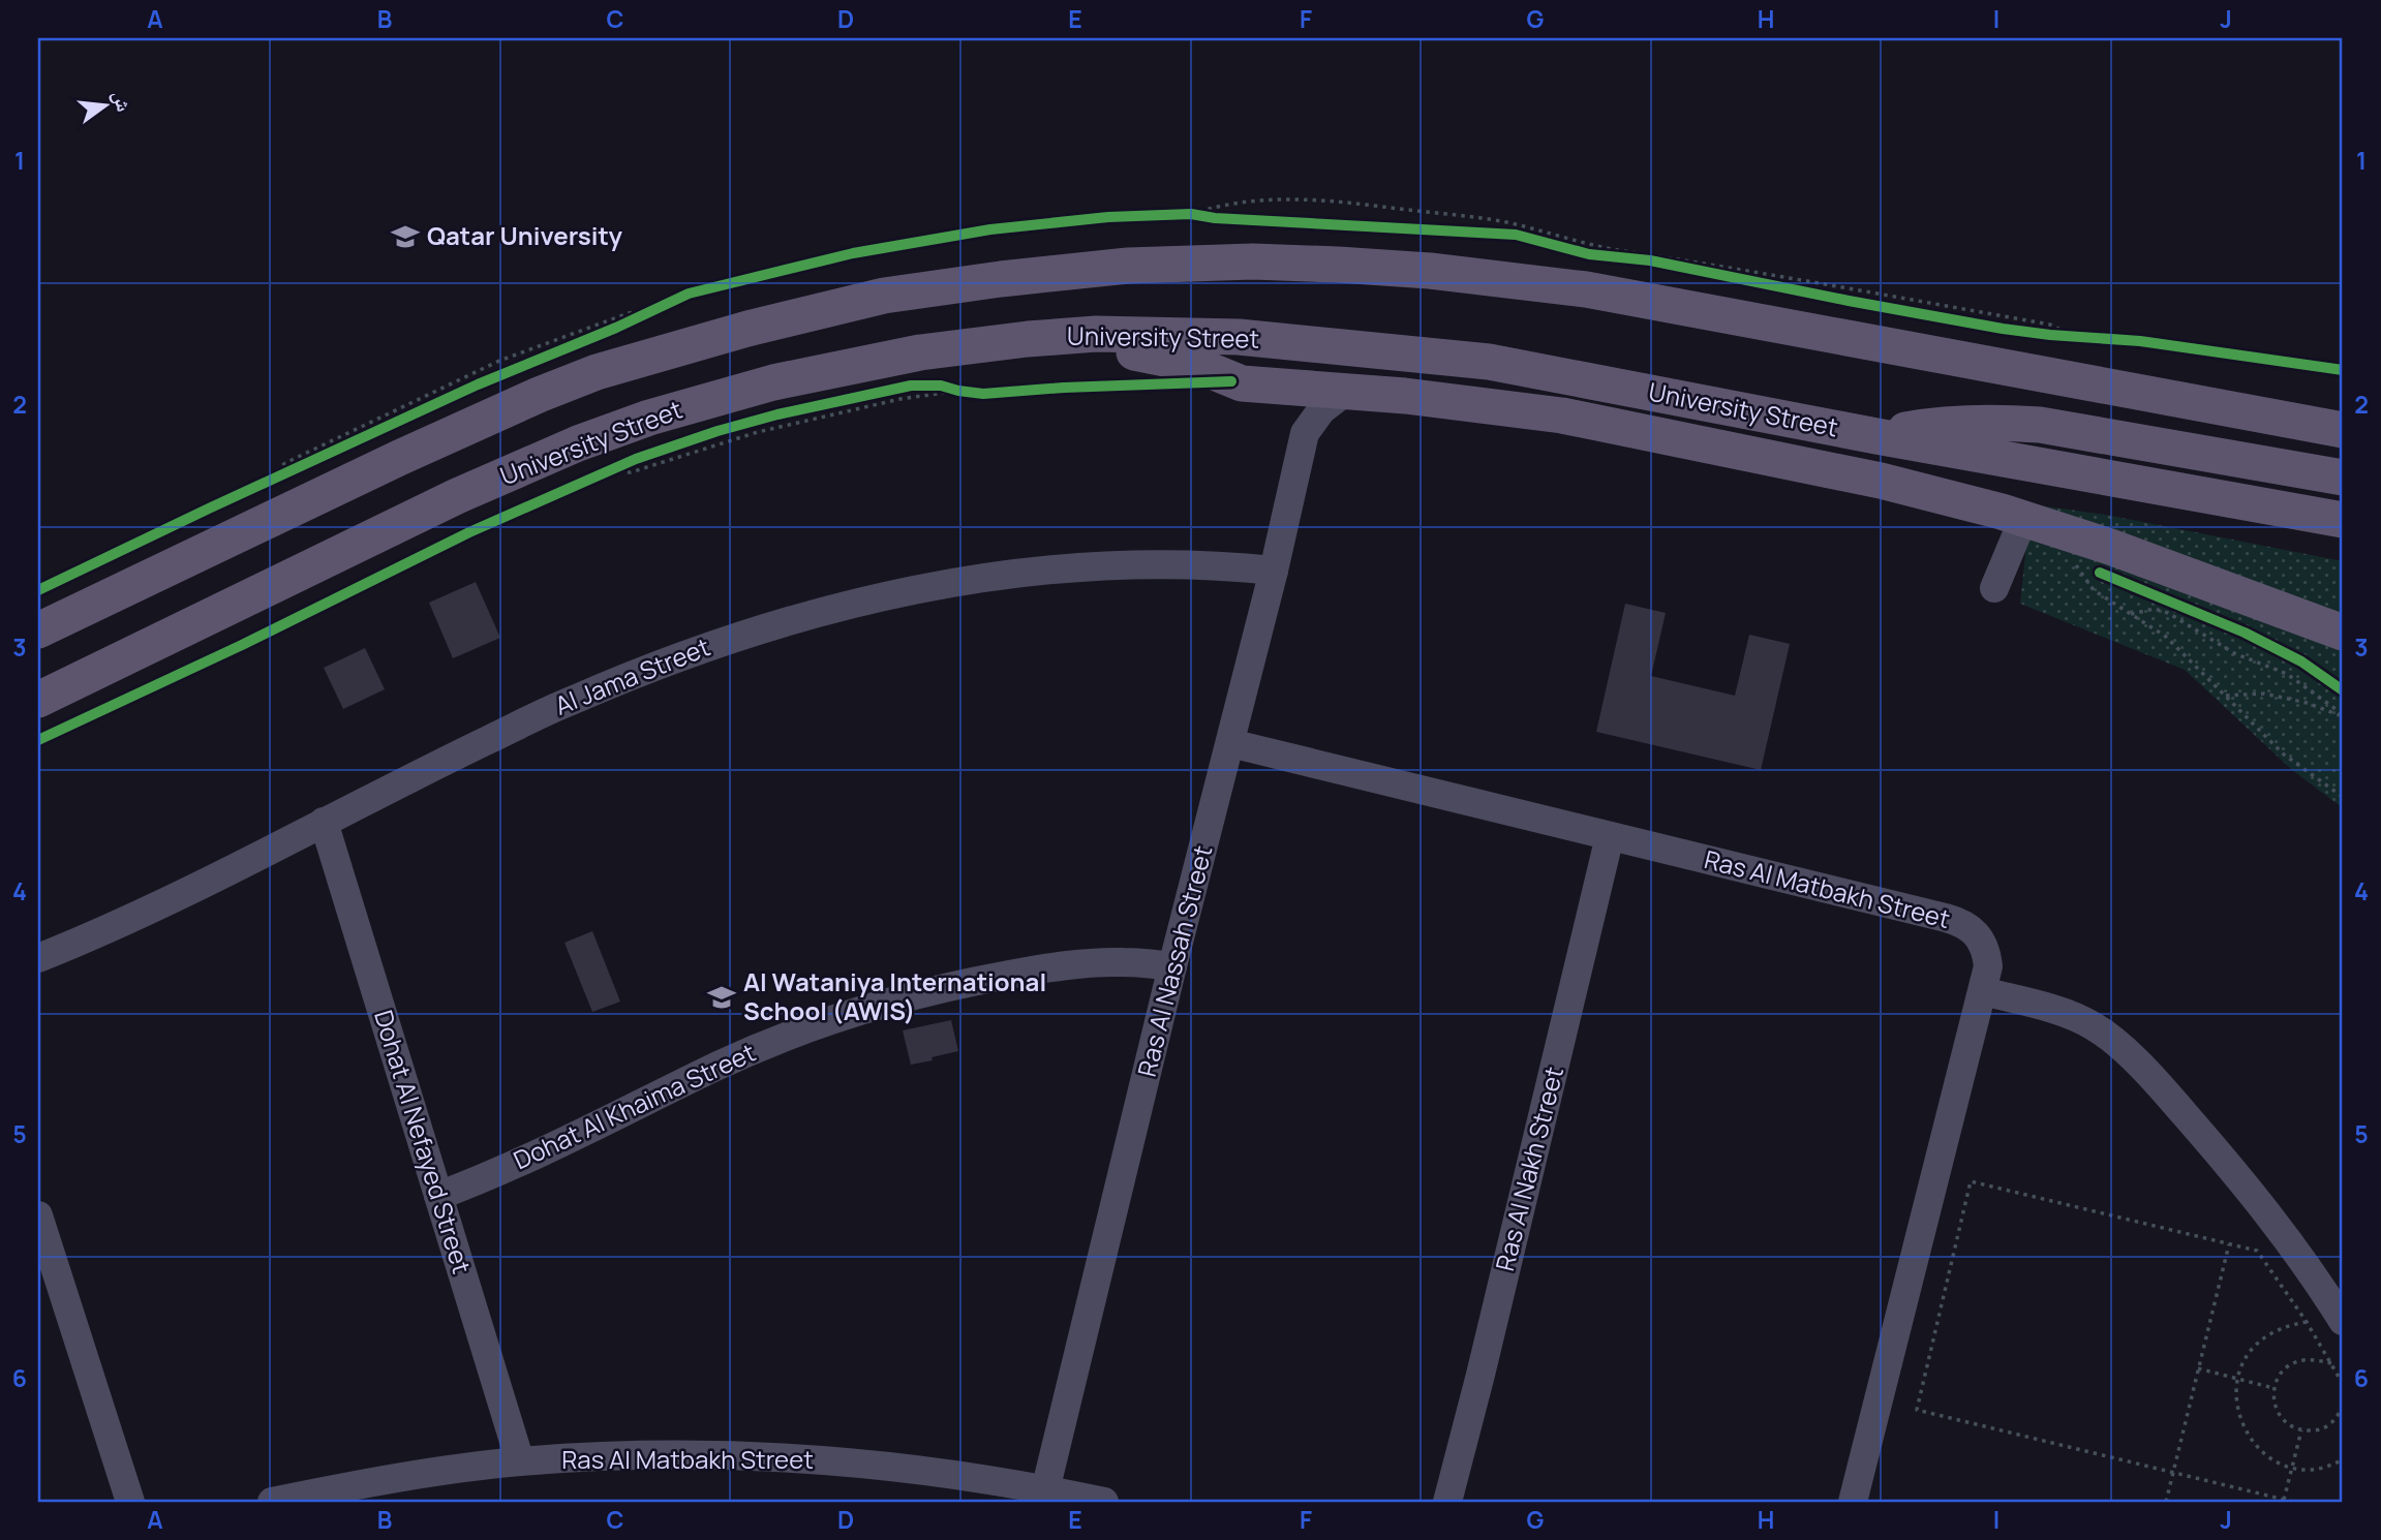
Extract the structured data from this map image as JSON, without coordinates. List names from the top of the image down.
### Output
{
  "streets": {
    "main road": ["University Street"],
    "street": [
      "Al Jama Street",
      "Ras Al Matbakh Street",
      "Ras Al Nassah Street",
      "Dohat Al Khaima Street",
      "Dohat Al Nefayed Street",
      "Ras Al Nakh Street"
    ]
  },
  "crossings": [
    ["Al Jama Street", "Ras Al Nassah Street"],
    ["Al Jama Street", "Dohat Al Nefayed Street"],
    ["Ras Al Matbakh Street", "Ras Al Nassah Street"],
    ["Ras Al Matbakh Street", "Dohat Al Nefayed Street"],
    ["Ras Al Matbakh Street", "Ras Al Nakh Street"],
    ["Ras Al Nassah Street", "Dohat Al Khaima Street"],
    ["Dohat Al Khaima Street", "Dohat Al Nefayed Street"]
  ],
  "places": {
    "school or university": ["Qatar University", "Al Wataniya International School (AWIS)"]
  },
  "north": "right",
  "grid": {
    "columns": [
      "A",
      "B",
      "C",
      "D",
      "E",
      "F",
      "G",
      "H",
      "I",
      "J"
    ],
    "rows": [
      "1",
      "2",
      "3",
      "4",
      "5",
      "6"
    ]
  }
}
